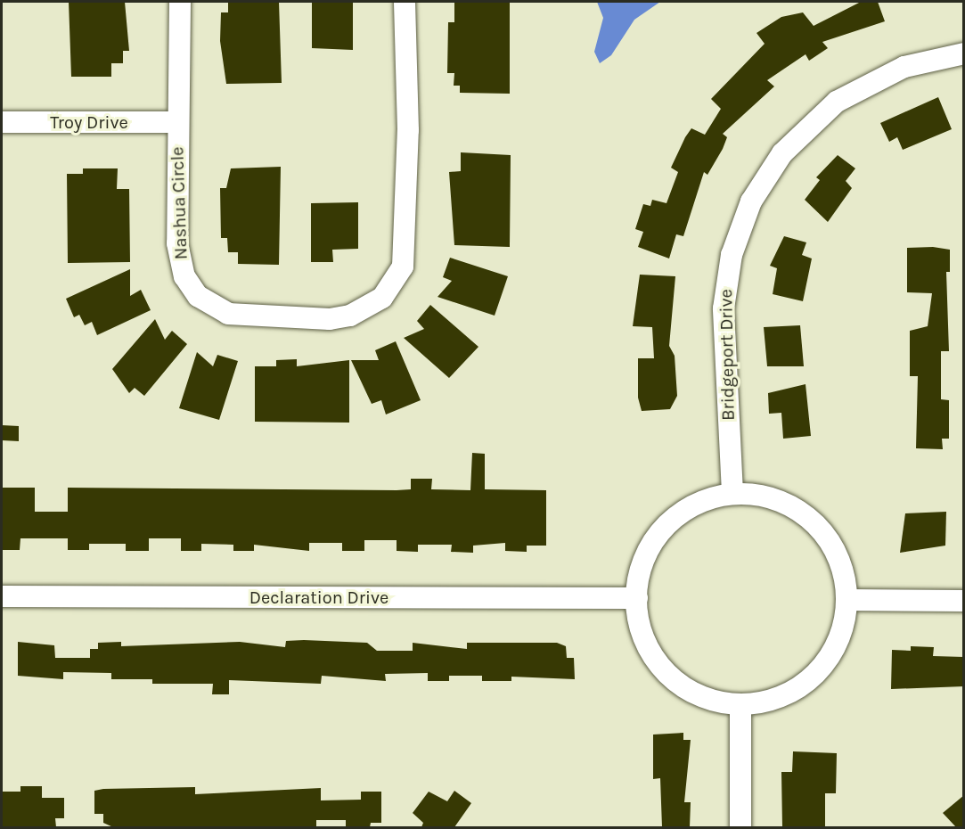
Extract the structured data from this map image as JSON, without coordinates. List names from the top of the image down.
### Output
{
  "streets": {
    "street": [
      "Troy Drive",
      "Nashua Circle",
      "Bridgeport Drive",
      "Declaration Drive"
    ]
  },
  "crossings": [
    ["Troy Drive", "Nashua Circle"]
  ]
}
